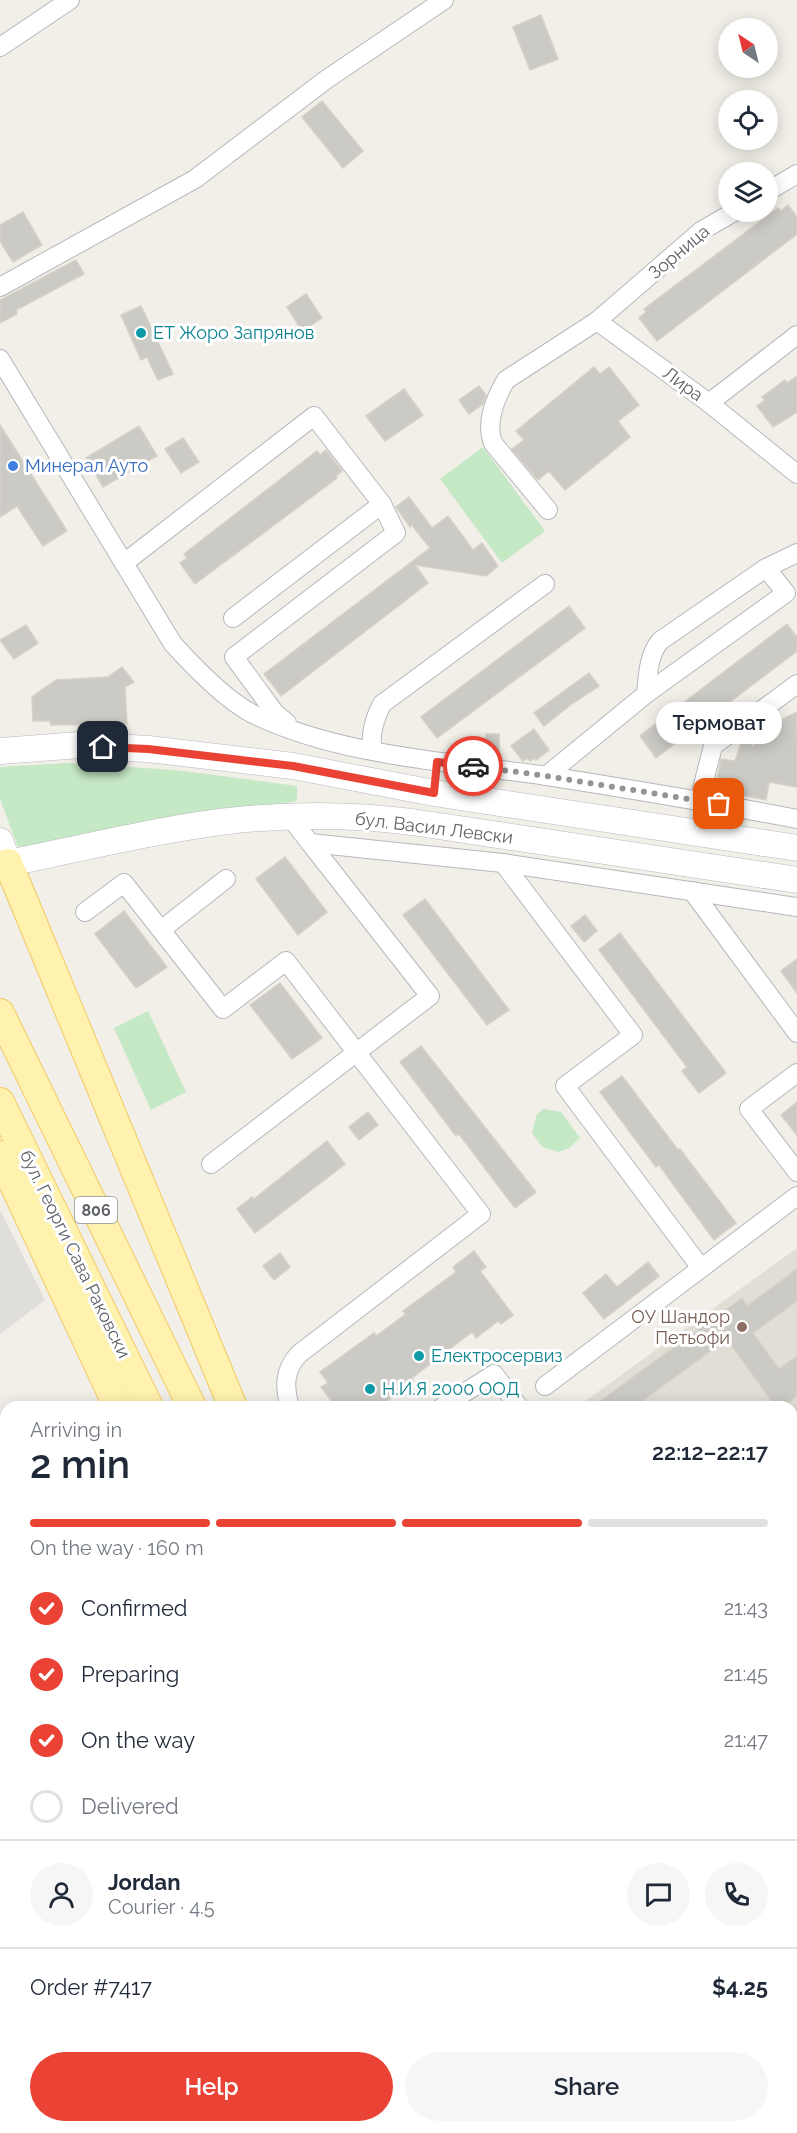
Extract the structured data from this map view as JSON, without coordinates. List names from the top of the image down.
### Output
{
  "streets": {
    "main road": ["бул. Васил Левски", "806", "бул. Георги Сава Раковски"],
    "street": ["Зорница", "Лира"]
  },
  "crossings": [
    ["Зорница", "Лира"]
  ],
  "places": [
    "ЕТ Жоро Запрянов",
    "Минерал Ауто",
    "Термоват",
    "ОУ Шандор Петьофи",
    "Електросервиз",
    "Н.И.Я 2000 ООД"
  ],
  "north": "top left",
  "page": {
    "bubble": "Термоват",
    "heading": ["2 min", "Arriving in", "22:12–22:17"],
    "panel": [
      "Jordan",
      "Courier · 4.5",
      "Order #7417",
      "$4.25"
    ],
    "bar": "On the way · 160 m",
    "list": [
      ["Confirmed", "21:43"],
      ["Preparing", "21:45"],
      ["On the way", "21:47"],
      "Delivered"
    ],
    "buttons": ["Help", "Share"]
  }
}
